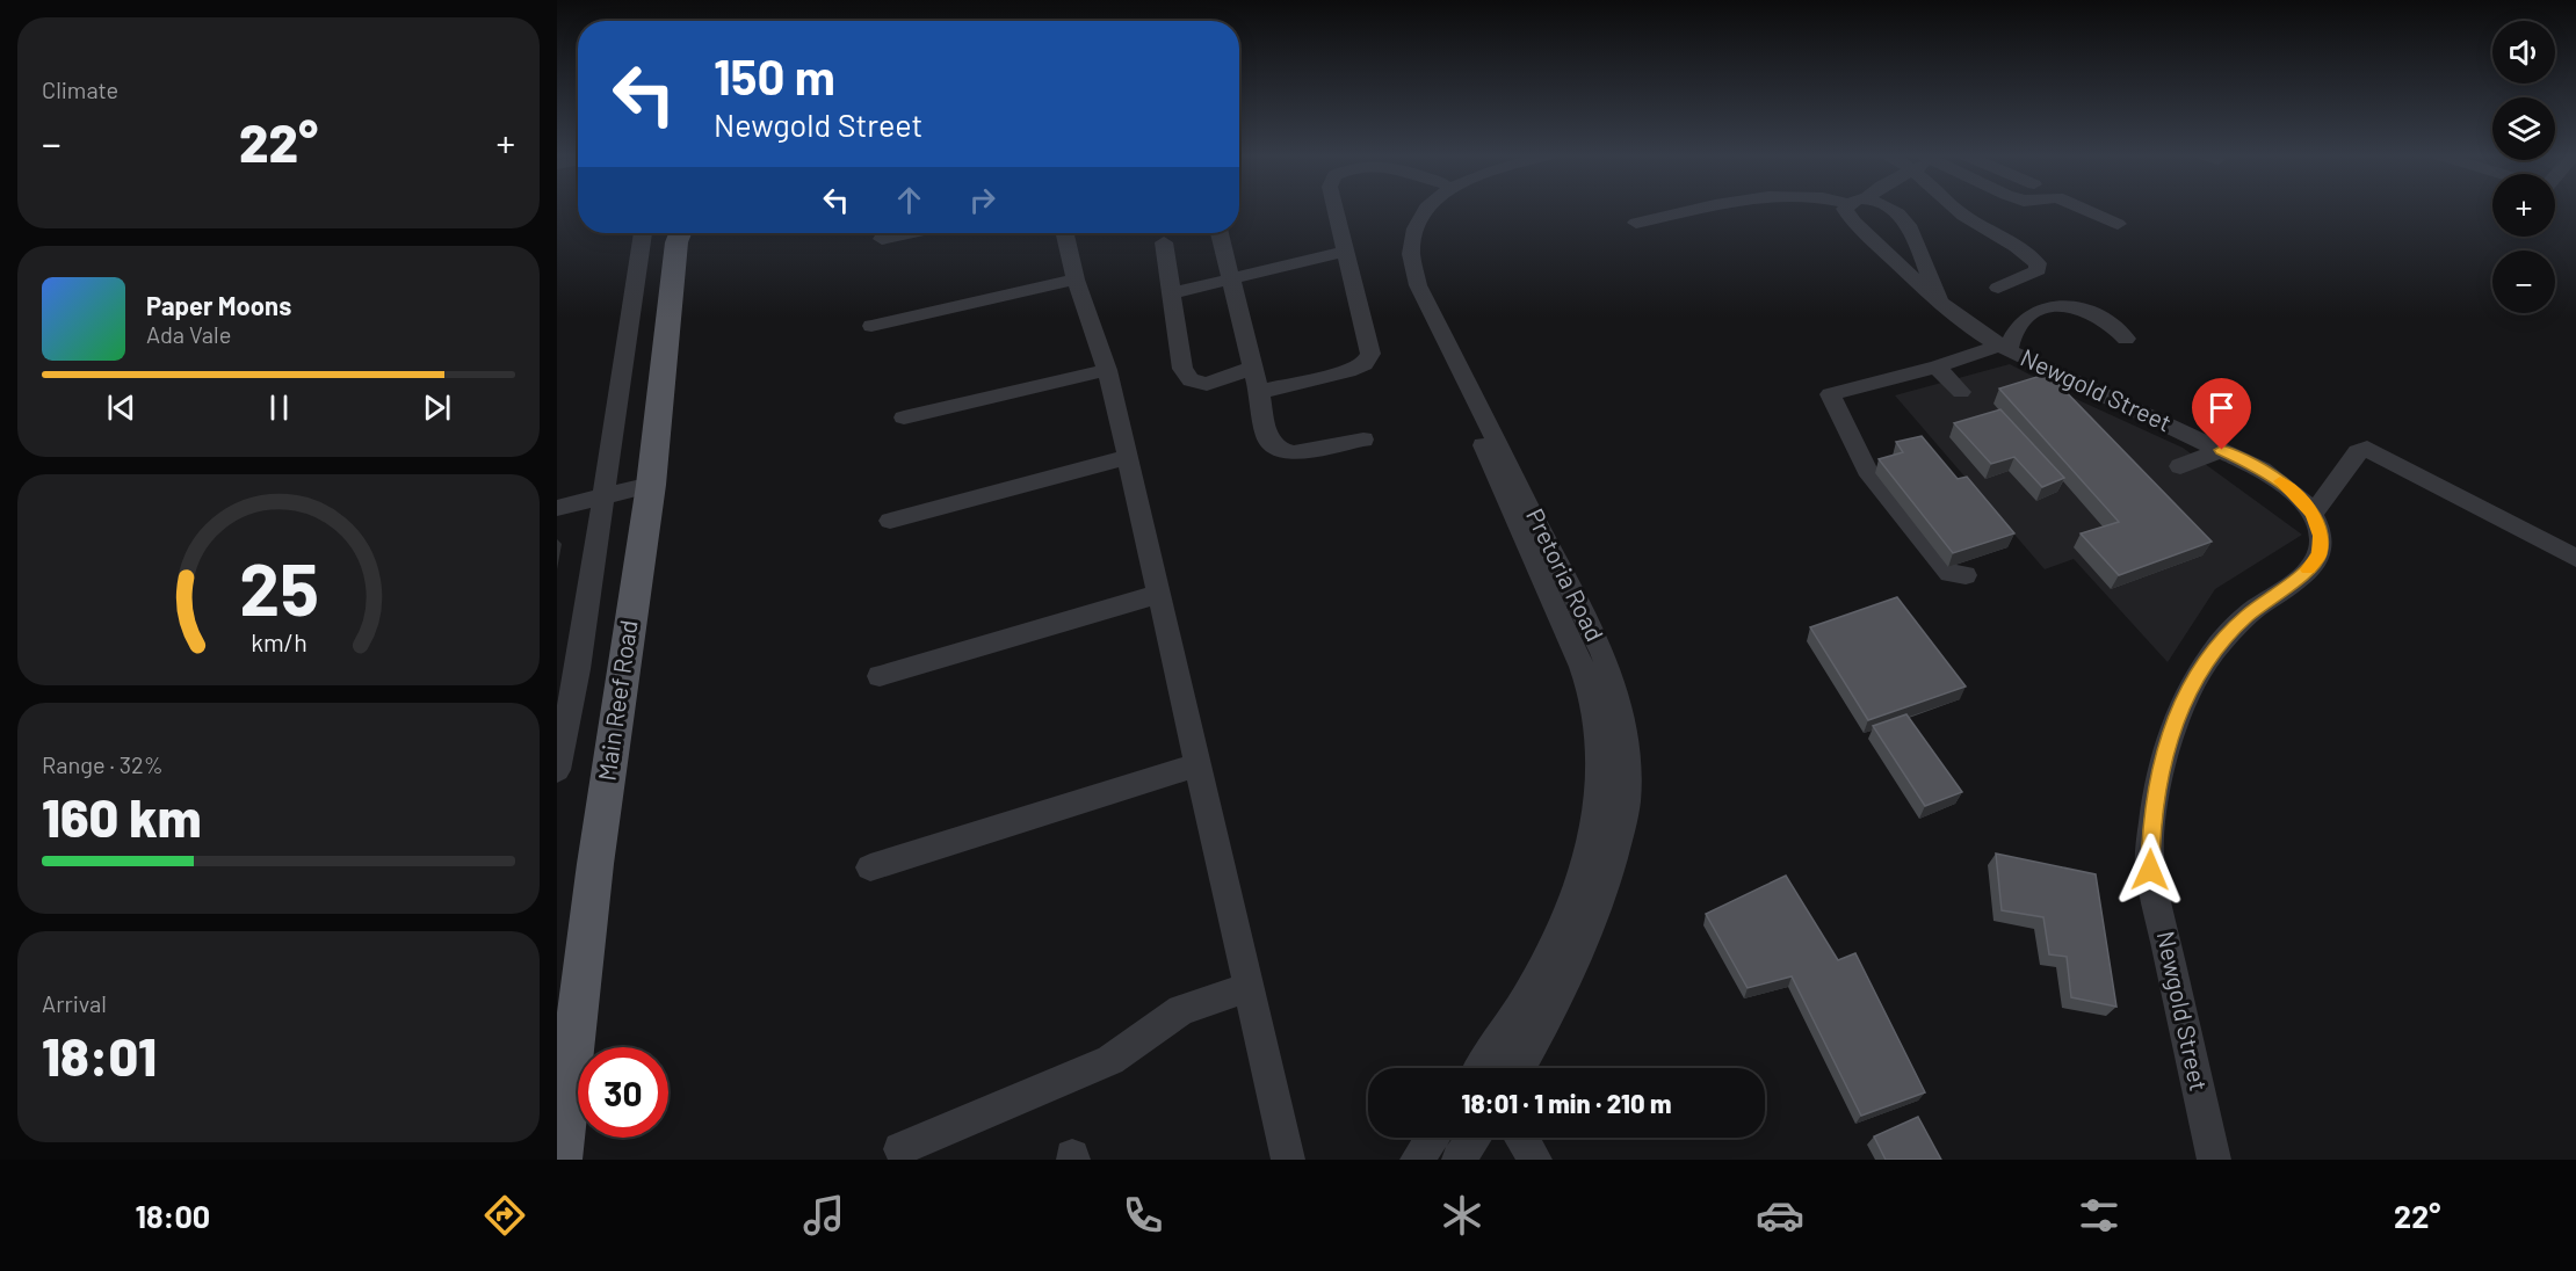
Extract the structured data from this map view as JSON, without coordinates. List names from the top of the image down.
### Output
{
  "streets": {
    "main road": ["Main Reef Road"],
    "street": ["Newgold Street", "Pretoria Road"]
  },
  "page": {
    "tile": [
      "Climate",
      ["Range · 32%", "160 km"],
      ["Arrival", "18:01"]
    ],
    "map_buttons": ["+", "−"],
    "turn": ["150 m", "Newgold Street"],
    "heat": ["−", "22°", "+"],
    "song": ["Paper Moons", "Ada Vale"],
    "limit": "30",
    "trip": "18:01 · 1 min · 210 m",
    "tabs": ["18:00", "22°"],
    "gauge": ["25", "km/h"]
  }
}
